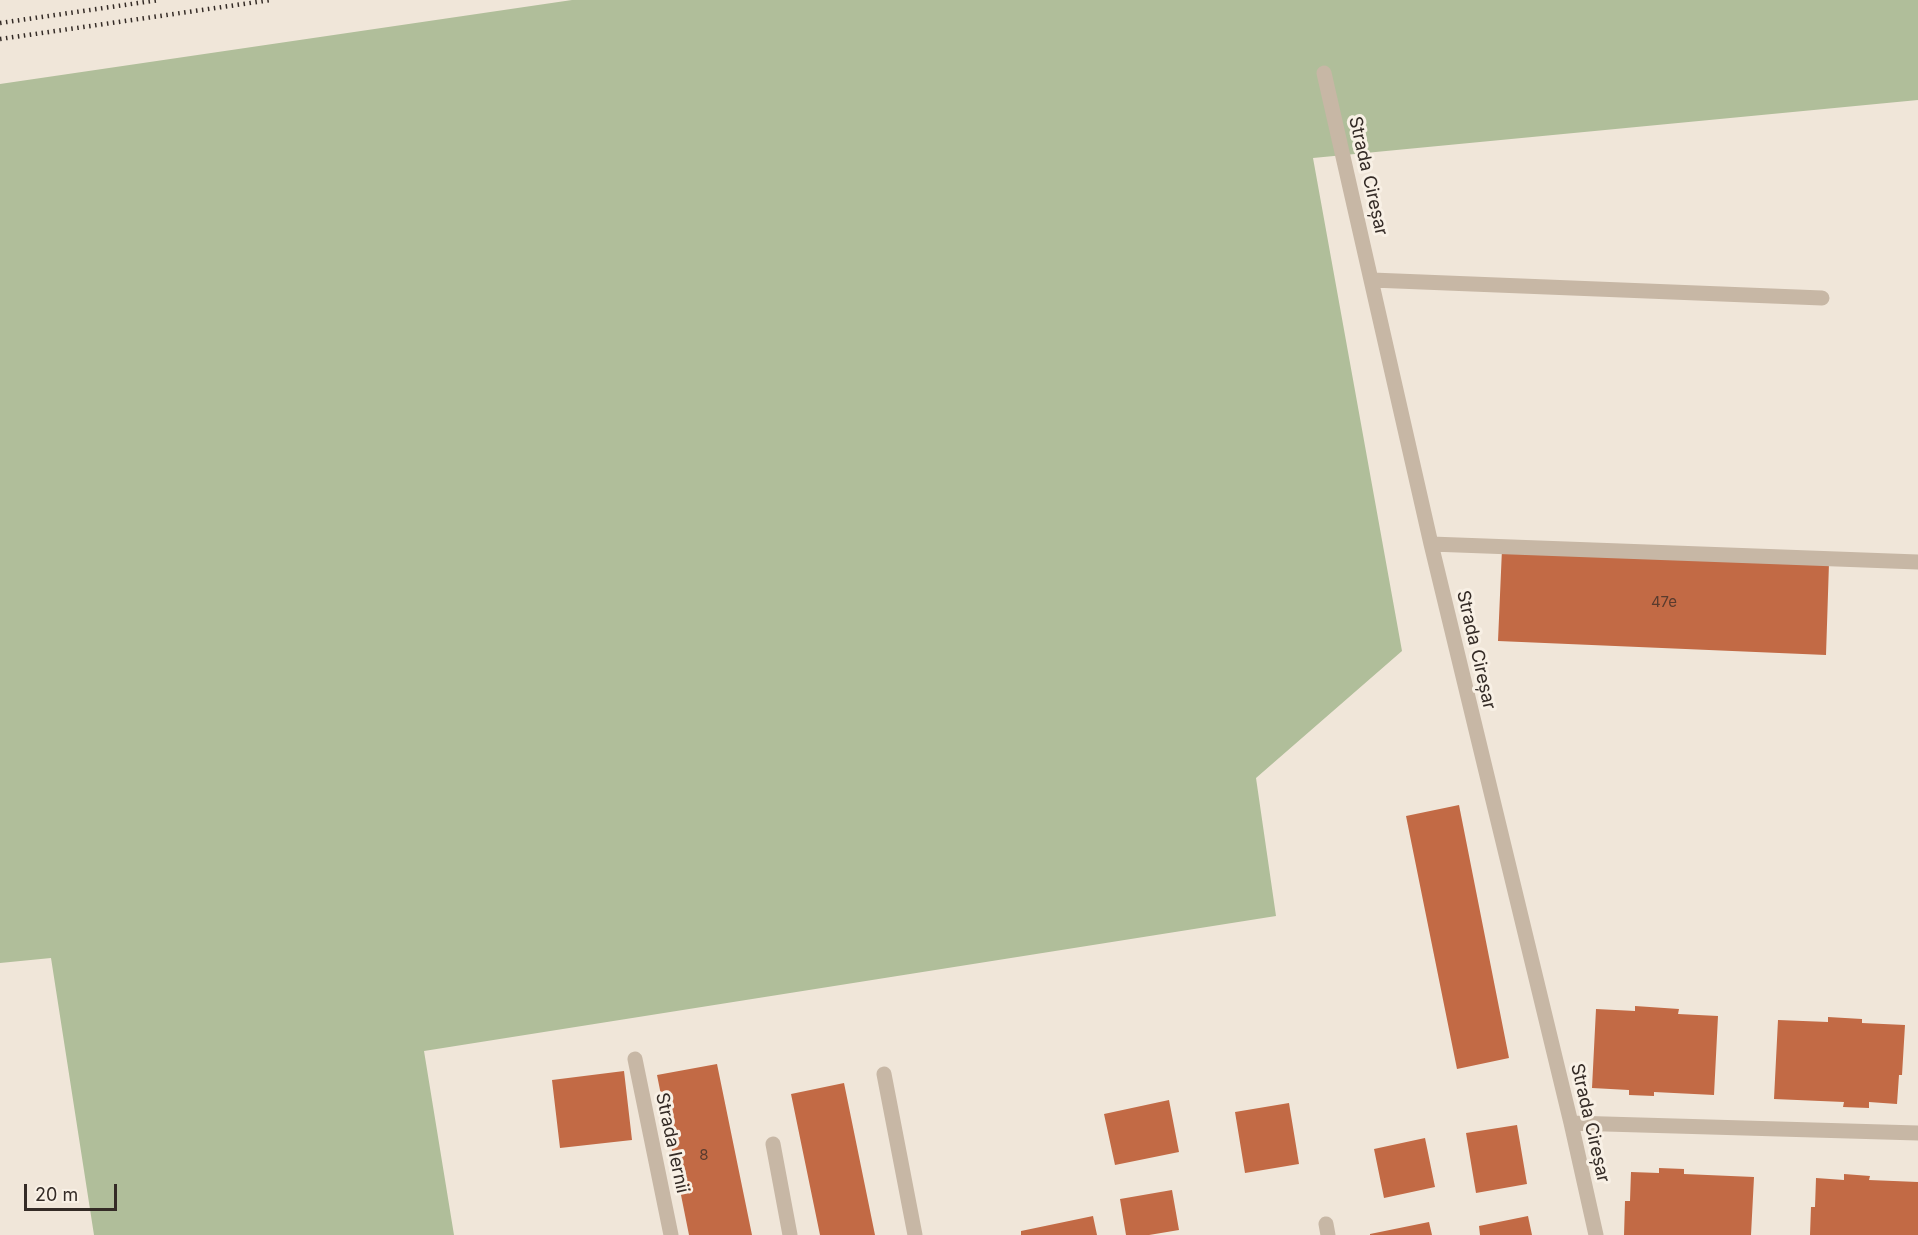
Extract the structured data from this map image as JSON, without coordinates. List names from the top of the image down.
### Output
{
  "streets": {
    "street": ["Strada Cireșar", "Strada Iernii"]
  },
  "house_numbers": ["47e", "8"],
  "scale_bar": "20 m"
}
